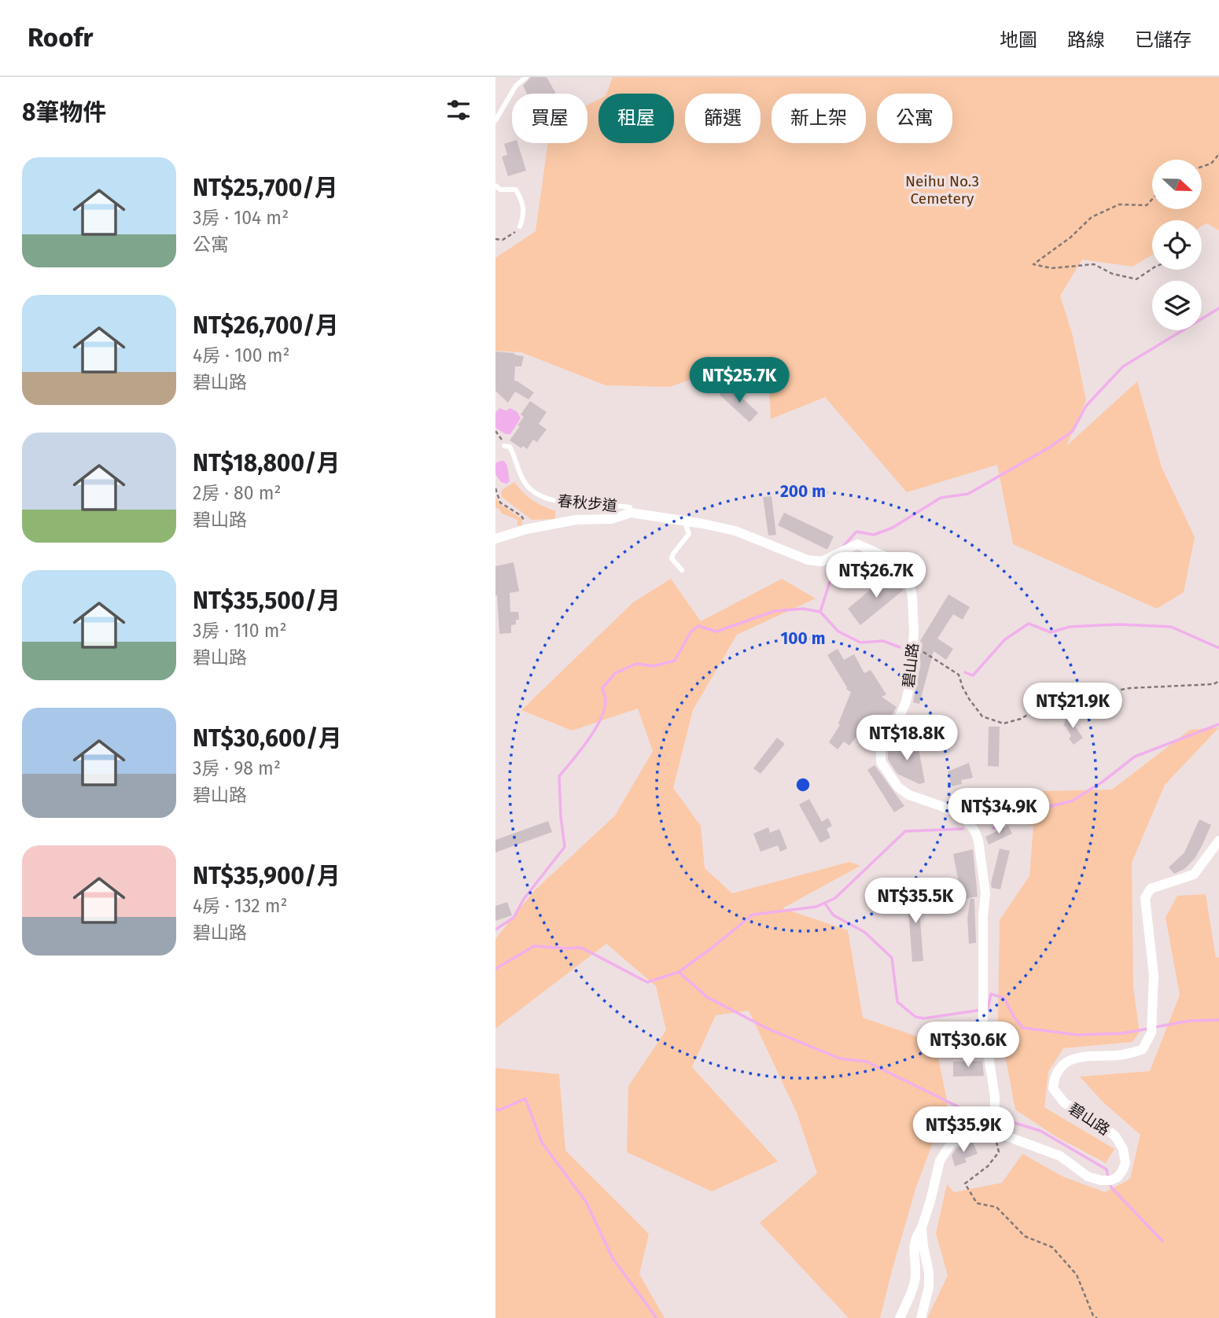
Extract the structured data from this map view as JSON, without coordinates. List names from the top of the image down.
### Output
{
  "streets": {
    "street": ["碧山路"],
    "lane": ["春秋步道"]
  },
  "crossings": [
    ["春秋步道", "碧山路"]
  ],
  "parks": ["Neihu No.3 Cemetery"],
  "north": "right",
  "page": {
    "header": "Roofr",
    "nav": ["地圖", "路線", "已儲存"],
    "heading": "8筆物件",
    "chip": [
      "買屋",
      "租屋",
      "篩選",
      "新上架",
      "公寓"
    ],
    "list": [
      {
        "name": "NT$25,700/月",
        "note": "3房 · 104 m² · 公寓"
      },
      {
        "name": "NT$26,700/月",
        "note": "4房 · 100 m² · 碧山路"
      },
      {
        "name": "NT$18,800/月",
        "note": "2房 · 80 m² · 碧山路"
      },
      {
        "name": "NT$35,500/月",
        "note": "3房 · 110 m² · 碧山路"
      },
      {
        "name": "NT$30,600/月",
        "note": "3房 · 98 m² · 碧山路"
      },
      {
        "name": "NT$35,900/月",
        "note": "4房 · 132 m² · 碧山路"
      }
    ],
    "price": [
      "NT$25.7K",
      "NT$26.7K",
      "NT$21.9K",
      "NT$18.8K",
      "NT$34.9K",
      "NT$35.5K",
      "NT$30.6K",
      "NT$35.9K"
    ]
  },
  "rings": ["200 m", "100 m"]
}
